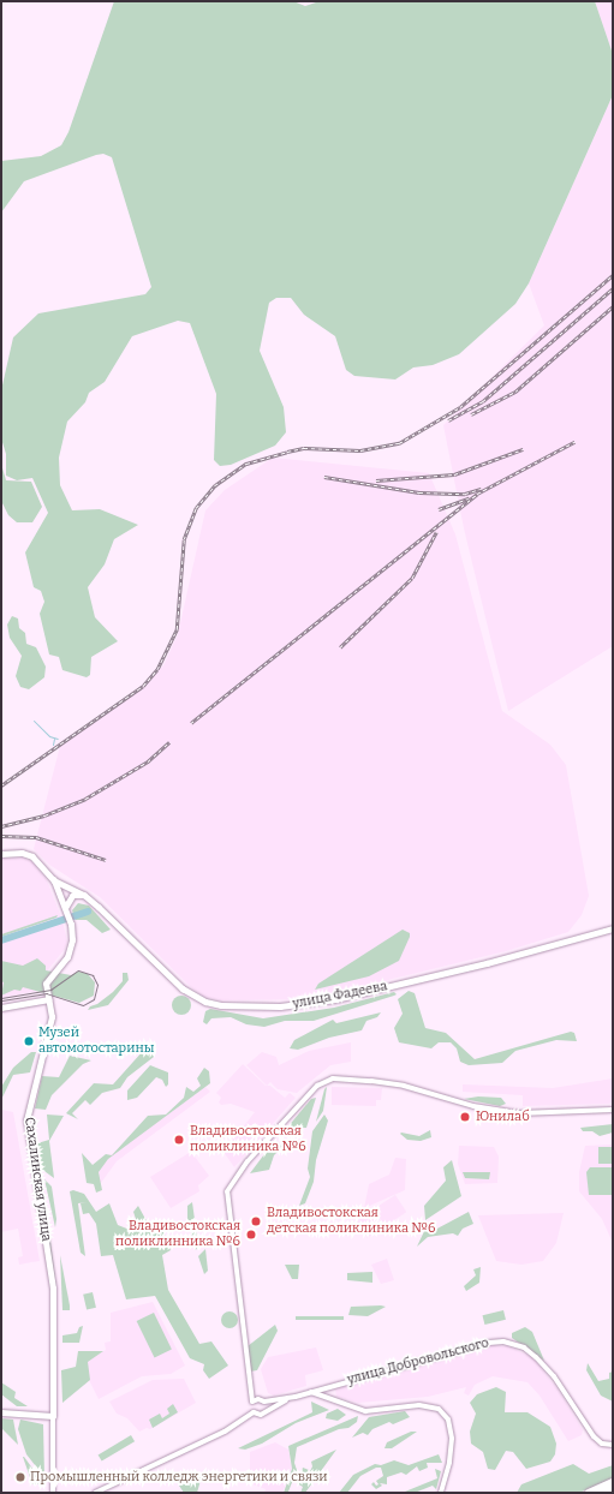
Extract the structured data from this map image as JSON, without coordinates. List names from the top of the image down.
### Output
{
  "streets": {
    "main road": ["улица Фадеева", "Сахалинская улица", "улица Добровольского"]
  },
  "crossings": [
    ["улица Фадеева", "Сахалинская улица"]
  ],
  "places": [
    "Музей автомотостарины",
    "Юнилаб",
    "Владивостокская поликлиника №6",
    "Владивостокская детская поликлиника №6",
    "Владивостокская поликлинника №6",
    "Промышленный колледж энергетики и связи"
  ]
}
